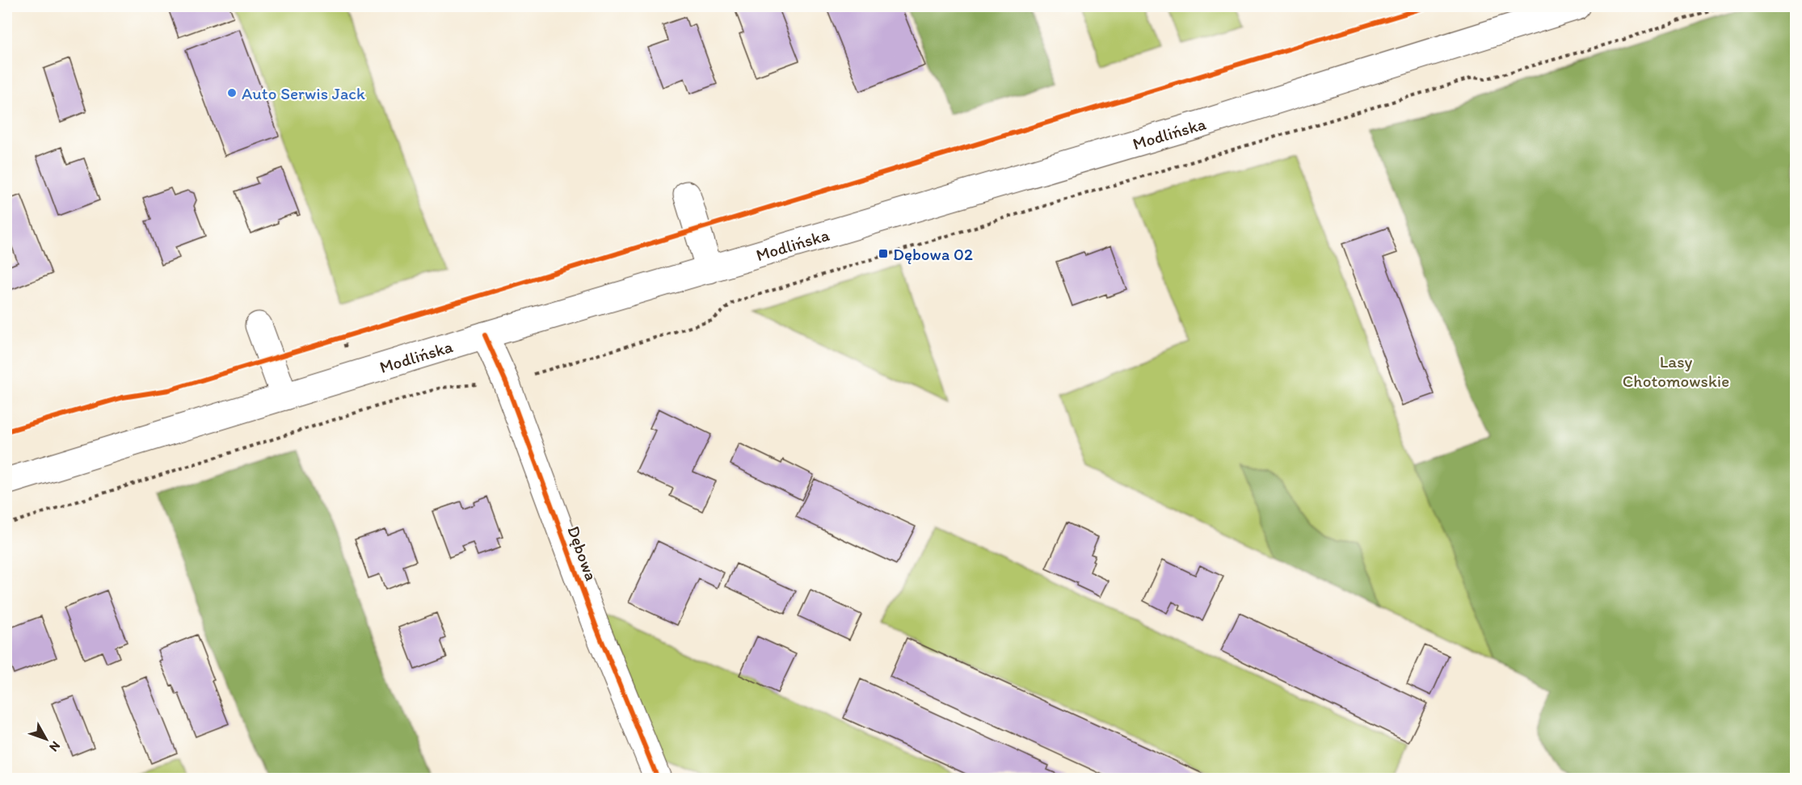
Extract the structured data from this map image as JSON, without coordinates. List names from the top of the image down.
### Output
{
  "streets": {
    "main road": ["Modlińska", "Dębowa"]
  },
  "crossings": [
    ["Modlińska", "Dębowa"]
  ],
  "parks": ["Lasy Chotomowskie"],
  "places": {
    "other": ["Auto Serwis Jack"],
    "transit": ["Dębowa 02"]
  },
  "north": "bottom right"
}
